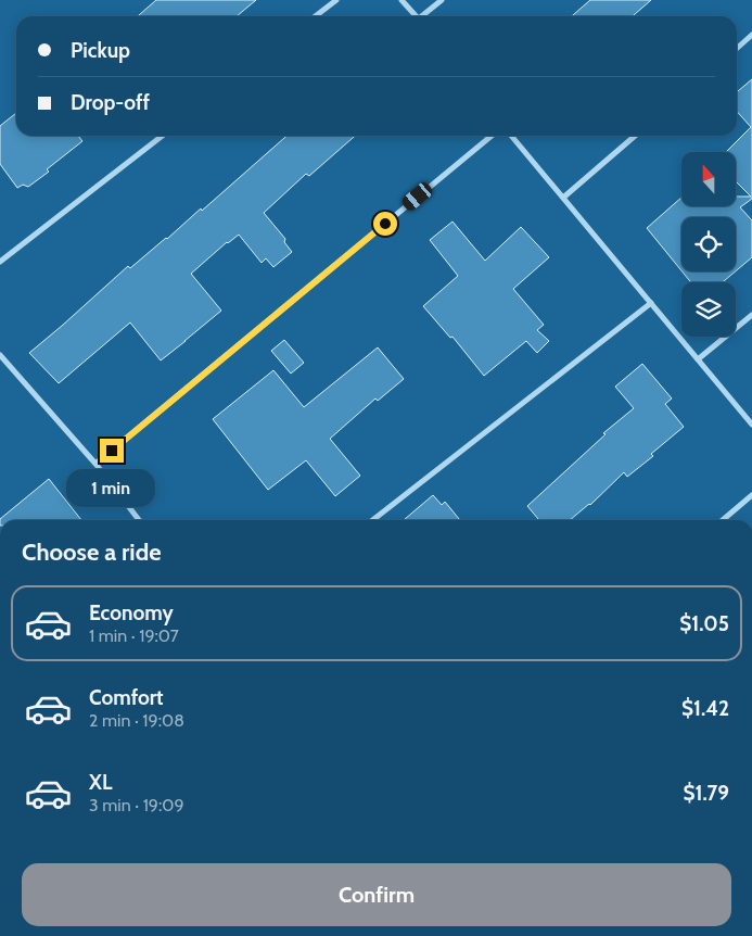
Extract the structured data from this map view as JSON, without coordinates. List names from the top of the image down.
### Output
{
  "north": "top",
  "page": {
    "banner": ["Pickup", "Drop-off"],
    "bubble": "1 min",
    "heading": "Choose a ride",
    "list": [
      {
        "name": "Economy",
        "note": "1 min · 19:07",
        "value": "$1.05"
      },
      {
        "name": "Comfort",
        "note": "2 min · 19:08",
        "value": "$1.42"
      },
      {
        "name": "XL",
        "note": "3 min · 19:09",
        "value": "$1.79"
      }
    ],
    "buttons": "Confirm"
  }
}
